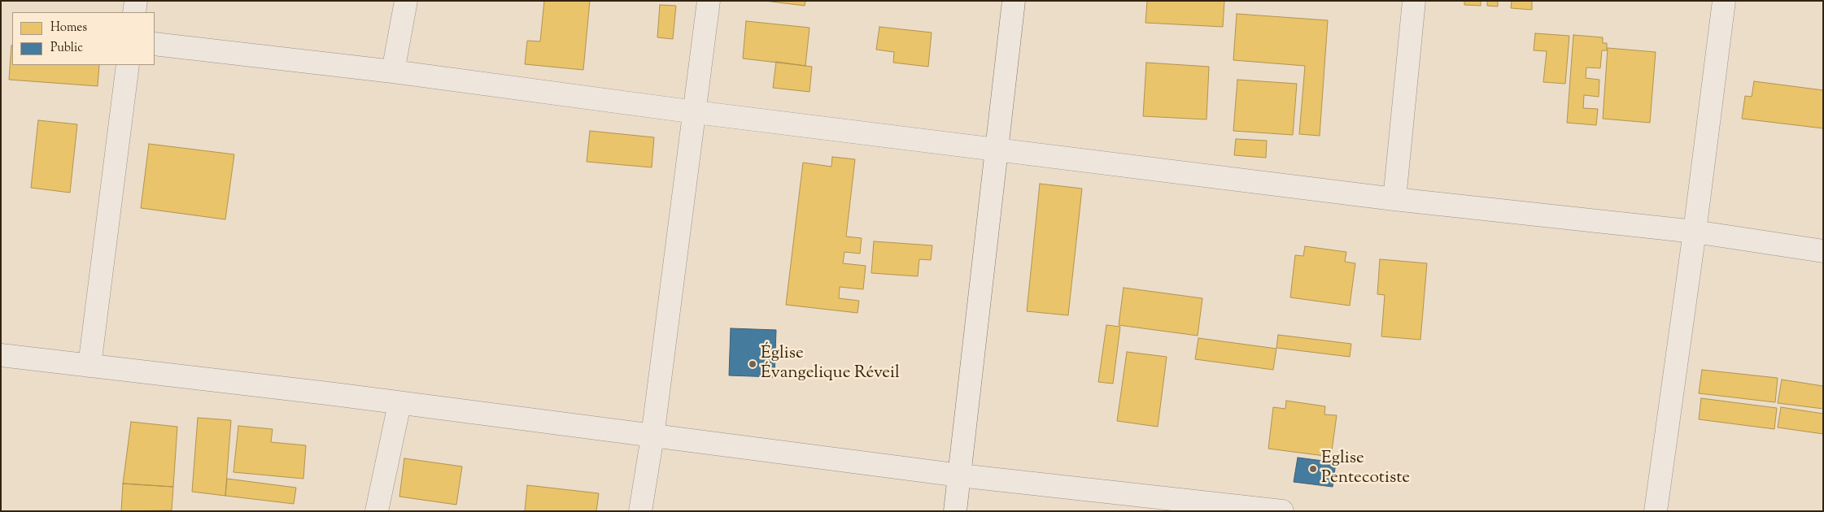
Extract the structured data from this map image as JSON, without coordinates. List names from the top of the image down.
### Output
{
  "places": ["Église Évangelique Réveil", "Eglise Pentecotiste"],
  "legend": ["Homes", "Public"]
}
